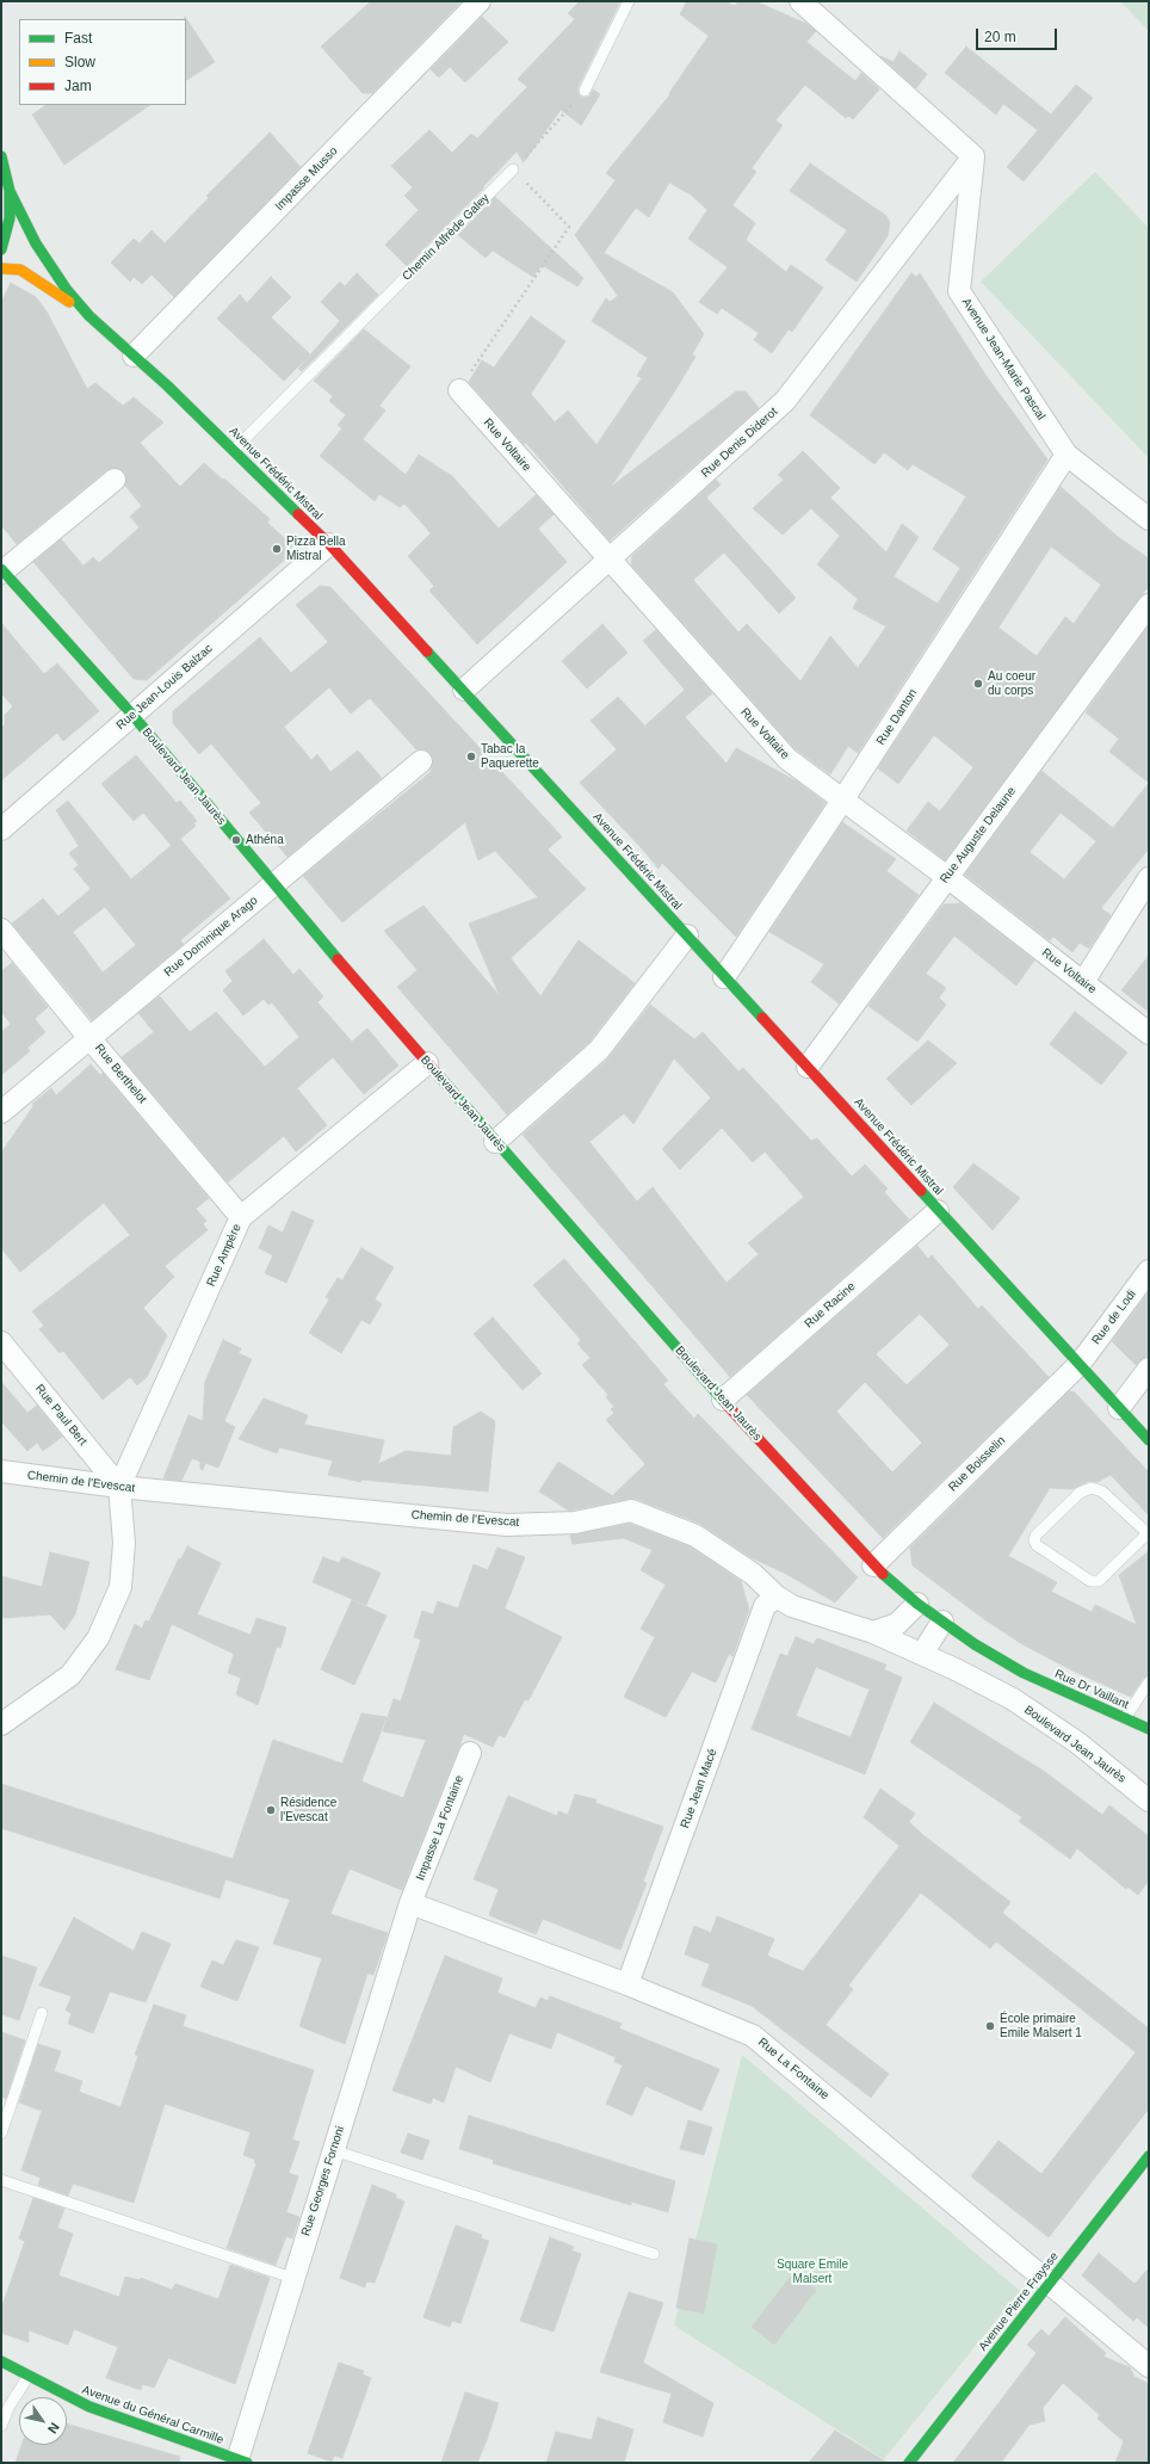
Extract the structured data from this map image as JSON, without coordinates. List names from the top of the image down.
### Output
{
  "streets": {
    "main road": [
      "Avenue Frédéric Mistral",
      "Boulevard Jean Jaurès",
      "Rue Dr Vaillant",
      "Avenue Pierre Fraysse",
      "Avenue du Général Carmille"
    ],
    "street": [
      "Impasse Musso",
      "Avenue Jean-Marie Pascal",
      "Rue Denis Diderot",
      "Rue Voltaire",
      "Rue Jean-Louis Balzac",
      "Rue Danton",
      "Rue Auguste Delaune",
      "Rue Dominique Arago",
      "Rue Berthelot",
      "Rue Ampère",
      "Rue Racine",
      "Rue de Lodi",
      "Rue Paul Bert",
      "Rue Boisselin",
      "Chemin de l'Evescat",
      "Rue Jean Macé",
      "Impasse La Fontaine",
      "Rue La Fontaine",
      "Rue Georges Fornoni"
    ],
    "lane": ["Chemin Alfrède Galey"]
  },
  "crossings": [
    ["Impasse Musso", "Avenue Frédéric Mistral"],
    ["Chemin Alfrède Galey", "Avenue Frédéric Mistral"],
    ["Avenue Jean-Marie Pascal", "Rue Denis Diderot"],
    ["Avenue Jean-Marie Pascal", "Rue Danton"],
    ["Rue Denis Diderot", "Rue Voltaire"],
    ["Rue Denis Diderot", "Avenue Frédéric Mistral"],
    ["Rue Voltaire", "Rue Danton"],
    ["Rue Voltaire", "Rue Auguste Delaune"],
    ["Avenue Frédéric Mistral", "Rue Jean-Louis Balzac"],
    ["Avenue Frédéric Mistral", "Rue Danton"],
    ["Avenue Frédéric Mistral", "Rue Auguste Delaune"],
    ["Avenue Frédéric Mistral", "Rue Racine"],
    ["Avenue Frédéric Mistral", "Rue de Lodi"],
    ["Avenue Frédéric Mistral", "Rue Boisselin"],
    ["Rue Jean-Louis Balzac", "Boulevard Jean Jaurès"],
    ["Boulevard Jean Jaurès", "Rue Dominique Arago"],
    ["Boulevard Jean Jaurès", "Rue Ampère"],
    ["Boulevard Jean Jaurès", "Rue Racine"],
    ["Boulevard Jean Jaurès", "Rue Boisselin"],
    ["Boulevard Jean Jaurès", "Chemin de l'Evescat"],
    ["Boulevard Jean Jaurès", "Rue Dr Vaillant"],
    ["Rue Dominique Arago", "Rue Berthelot"],
    ["Rue Berthelot", "Rue Ampère"],
    ["Rue Ampère", "Rue Paul Bert"],
    ["Rue Ampère", "Chemin de l'Evescat"],
    ["Rue de Lodi", "Rue Boisselin"],
    ["Rue Paul Bert", "Chemin de l'Evescat"],
    ["Chemin de l'Evescat", "Rue Jean Macé"],
    ["Rue Jean Macé", "Rue La Fontaine"],
    ["Impasse La Fontaine", "Rue La Fontaine"],
    ["Impasse La Fontaine", "Rue Georges Fornoni"],
    ["Rue La Fontaine", "Rue Georges Fornoni"],
    ["Rue La Fontaine", "Avenue Pierre Fraysse"],
    ["Rue Georges Fornoni", "Avenue du Général Carmille"]
  ],
  "parks": ["Square Emile Malsert"],
  "places": [
    "Pizza Bella Mistral",
    "Au coeur du corps",
    "Tabac la Paquerette",
    "Athéna",
    "Résidence l'Evescat",
    "École primaire Emile Malsert 1"
  ],
  "legend": ["Fast", "Slow", "Jam"],
  "scale_bar": "20 m",
  "north": "bottom right"
}
